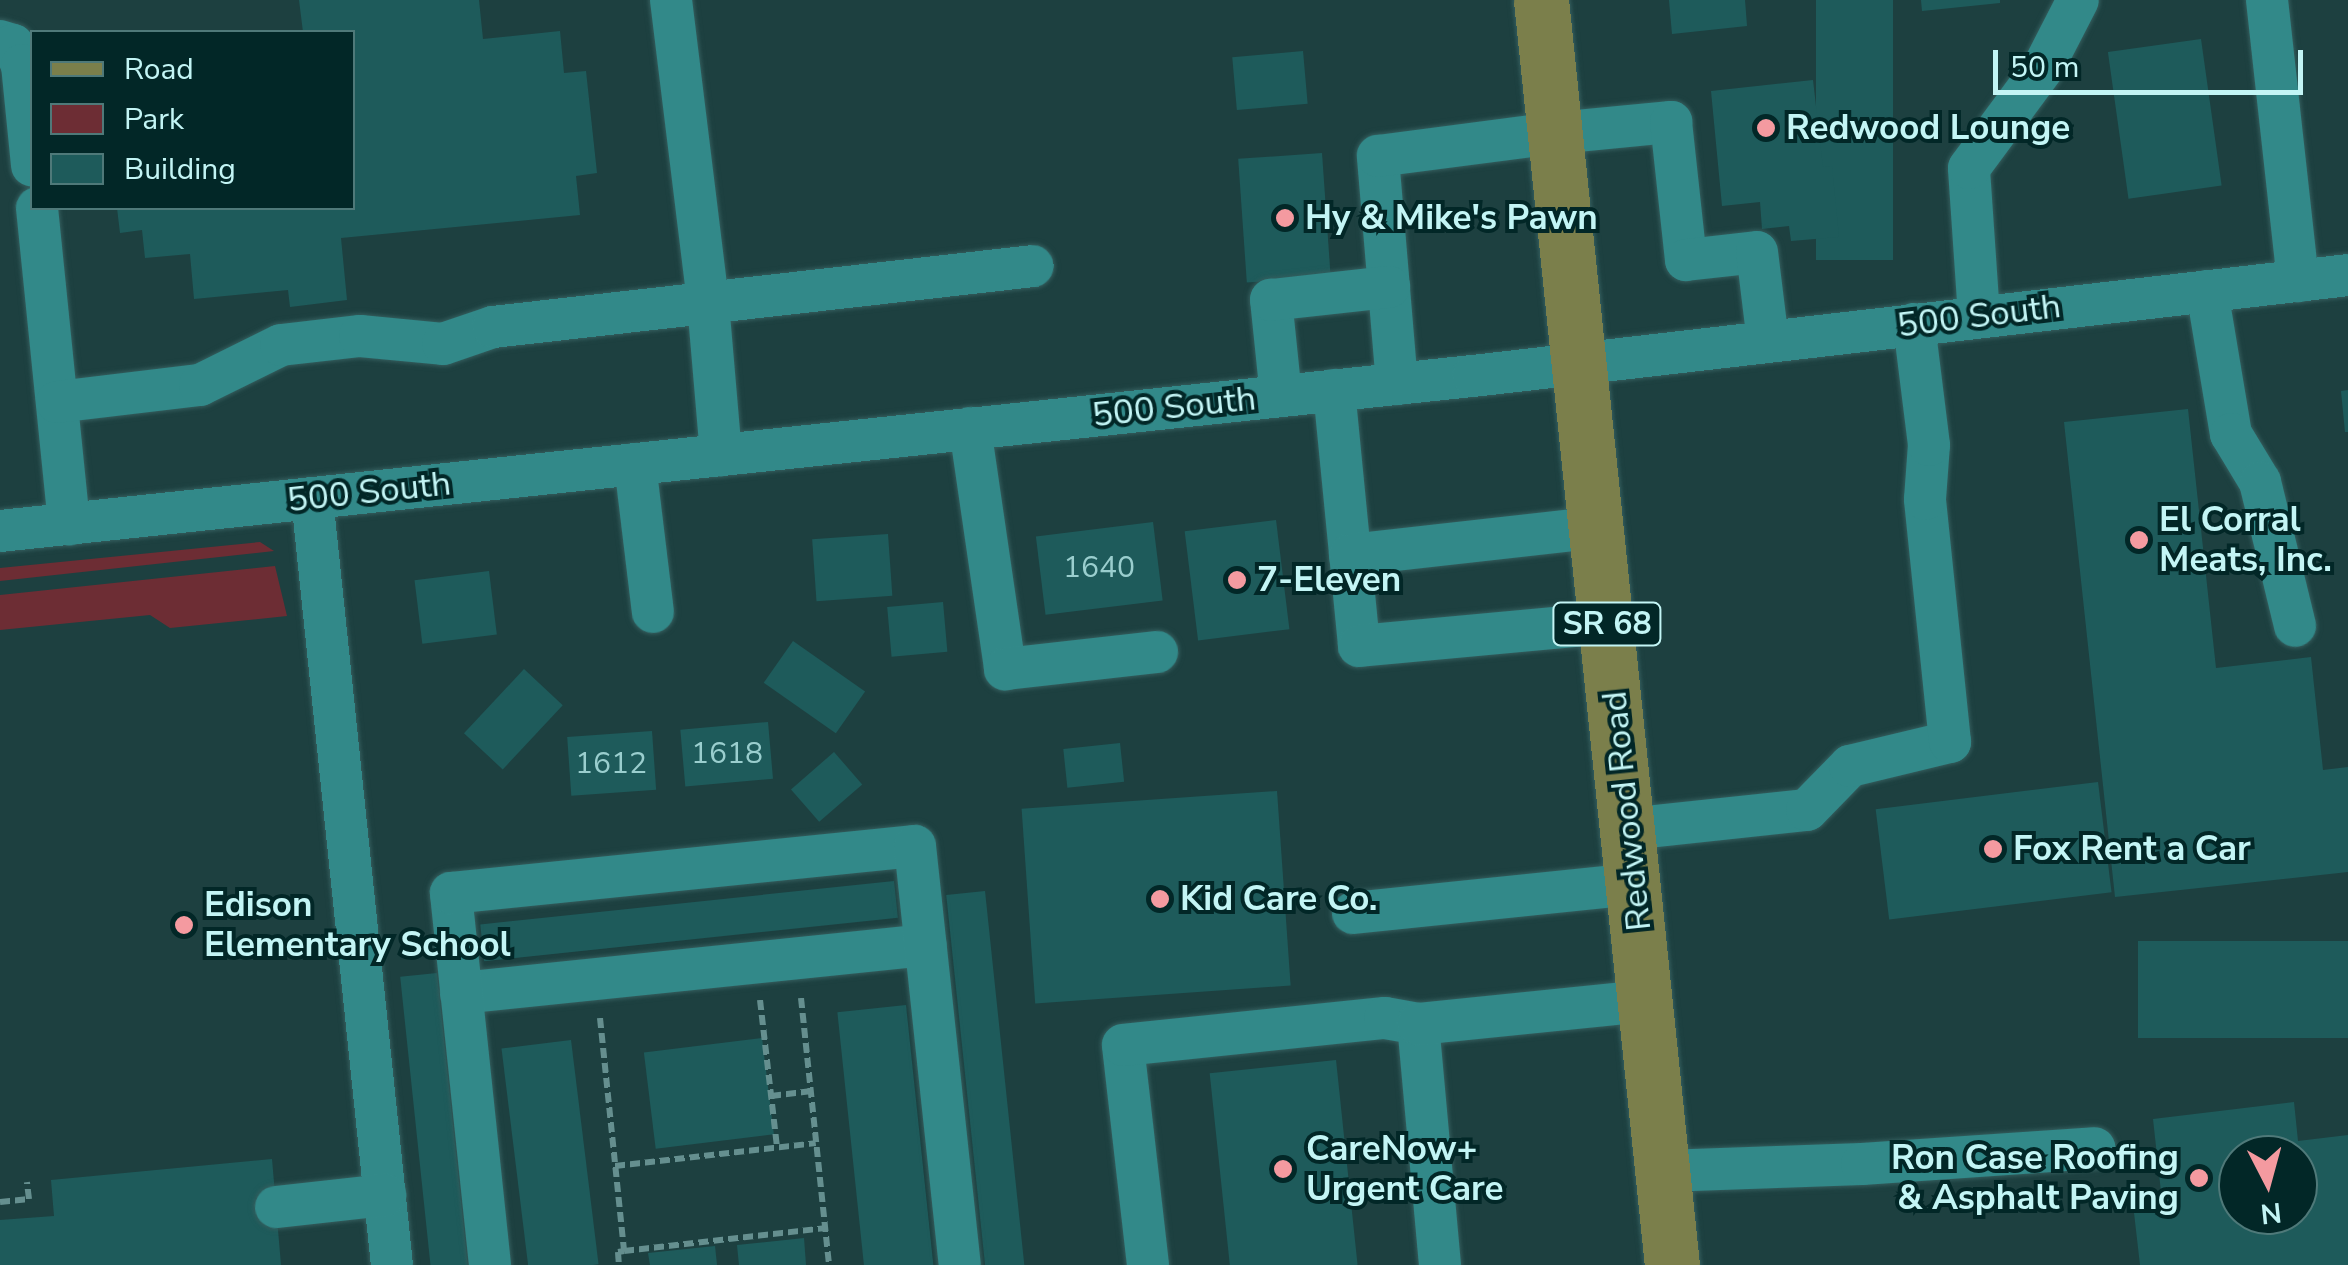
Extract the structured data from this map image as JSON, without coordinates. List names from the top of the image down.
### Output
{
  "streets": {
    "main road": ["SR 68", "Redwood Road"],
    "street": ["500 South"]
  },
  "crossings": [
    ["500 South", "Redwood Road"]
  ],
  "places": [
    "Redwood Lounge",
    "Hy & Mike's Pawn",
    "El Corral Meats, Inc.",
    "7-Eleven",
    "Fox Rent a Car",
    "Kid Care Co.",
    "Edison Elementary School",
    "CareNow+ Urgent Care",
    "Ron Case Roofing & Asphalt Paving"
  ],
  "house_numbers": ["1640", "1618", "1612"],
  "legend": ["Road", "Park", "Building"],
  "scale_bar": "50 m",
  "north": "bottom"
}
